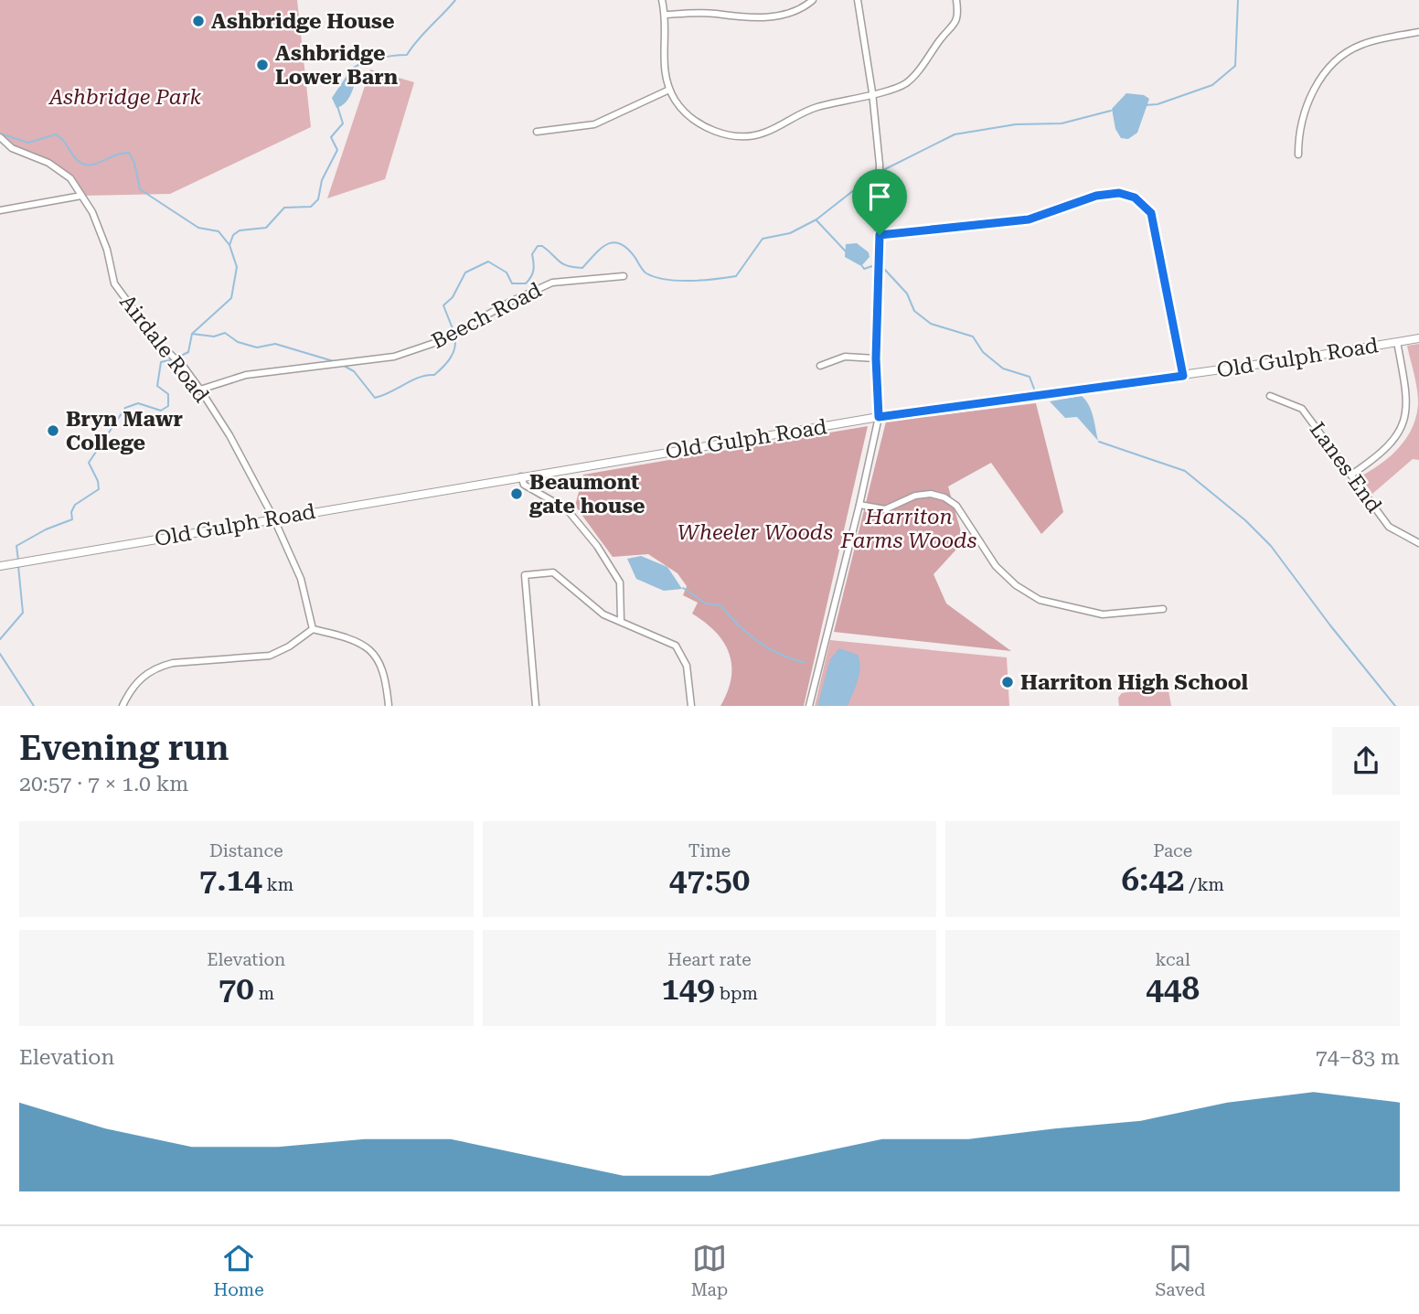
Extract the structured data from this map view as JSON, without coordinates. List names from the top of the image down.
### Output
{
  "streets": {
    "street": [
      "Beech Road",
      "Airdale Road",
      "Old Gulph Road",
      "Lanes End"
    ]
  },
  "crossings": [
    ["Beech Road", "Airdale Road"],
    ["Airdale Road", "Old Gulph Road"]
  ],
  "parks": ["Ashbridge Park", "Harriton Farms Woods", "Wheeler Woods"],
  "places": [
    "Ashbridge House",
    "Ashbridge Lower Barn",
    "Bryn Mawr College",
    "Beaumont gate house",
    "Harriton High School"
  ],
  "page": {
    "heading": ["Evening run", "20:57 · 7 × 1.0 km"],
    "stats": [
      ["Distance", "7.14 km"],
      ["Time", "47:50"],
      ["Pace", "6:42 /km"],
      ["Elevation", "70 m"],
      ["Heart rate", "149 bpm"],
      ["kcal", "448"]
    ],
    "chart": ["Elevation", "74–83 m"],
    "tabs": ["Home", "Map", "Saved"]
  }
}
